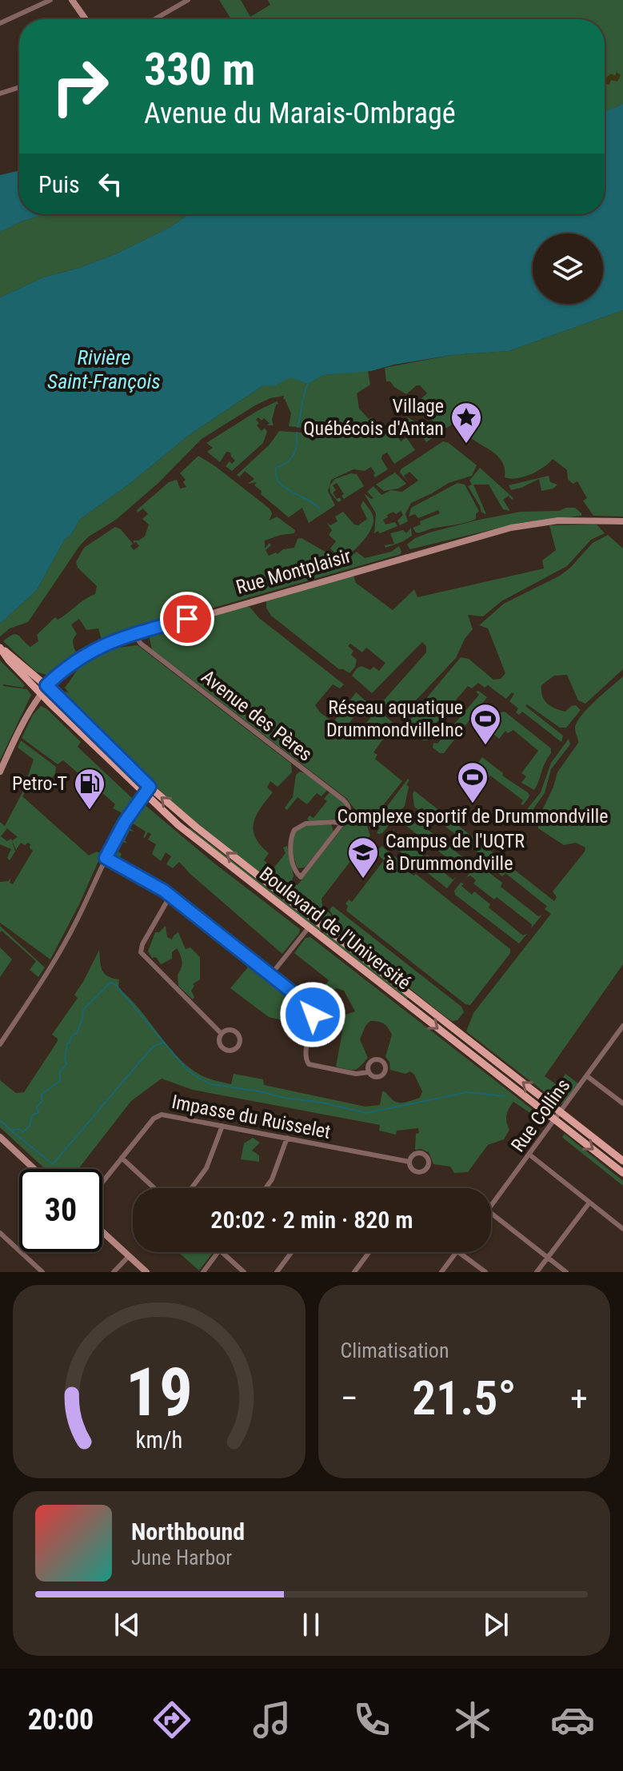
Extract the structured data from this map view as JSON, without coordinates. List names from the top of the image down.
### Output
{
  "streets": {
    "main road": ["Boulevard de l'Université"],
    "street": [
      "Rue Montplaisir",
      "Avenue des Pères",
      "Rue Collins",
      "Impasse du Ruisselet"
    ]
  },
  "crossings": [
    ["Rue Montplaisir", "Avenue des Pères"],
    ["Rue Montplaisir", "Boulevard de l'Université"],
    ["Boulevard de l'Université", "Rue Collins"]
  ],
  "water": ["Rivière Saint-François"],
  "places": {
    "place": ["Village Québécois d'Antan"],
    "sports": ["Réseau aquatique DrummondvilleInc", "Complexe sportif de Drummondville"],
    "fuel station": ["Petro-T"],
    "school or university": ["Campus de l'UQTR à Drummondville"]
  },
  "page": {
    "turn": ["330 m", "Avenue du Marais-Ombragé"],
    "then": "Puis",
    "limit": "30",
    "trip": "20:02 · 2 min · 820 m",
    "tile": "Climatisation",
    "heat": ["−", "21.5°", "+"],
    "song": ["Northbound", "June Harbor"],
    "tabs": "20:00",
    "gauge": ["19", "km/h"]
  }
}
